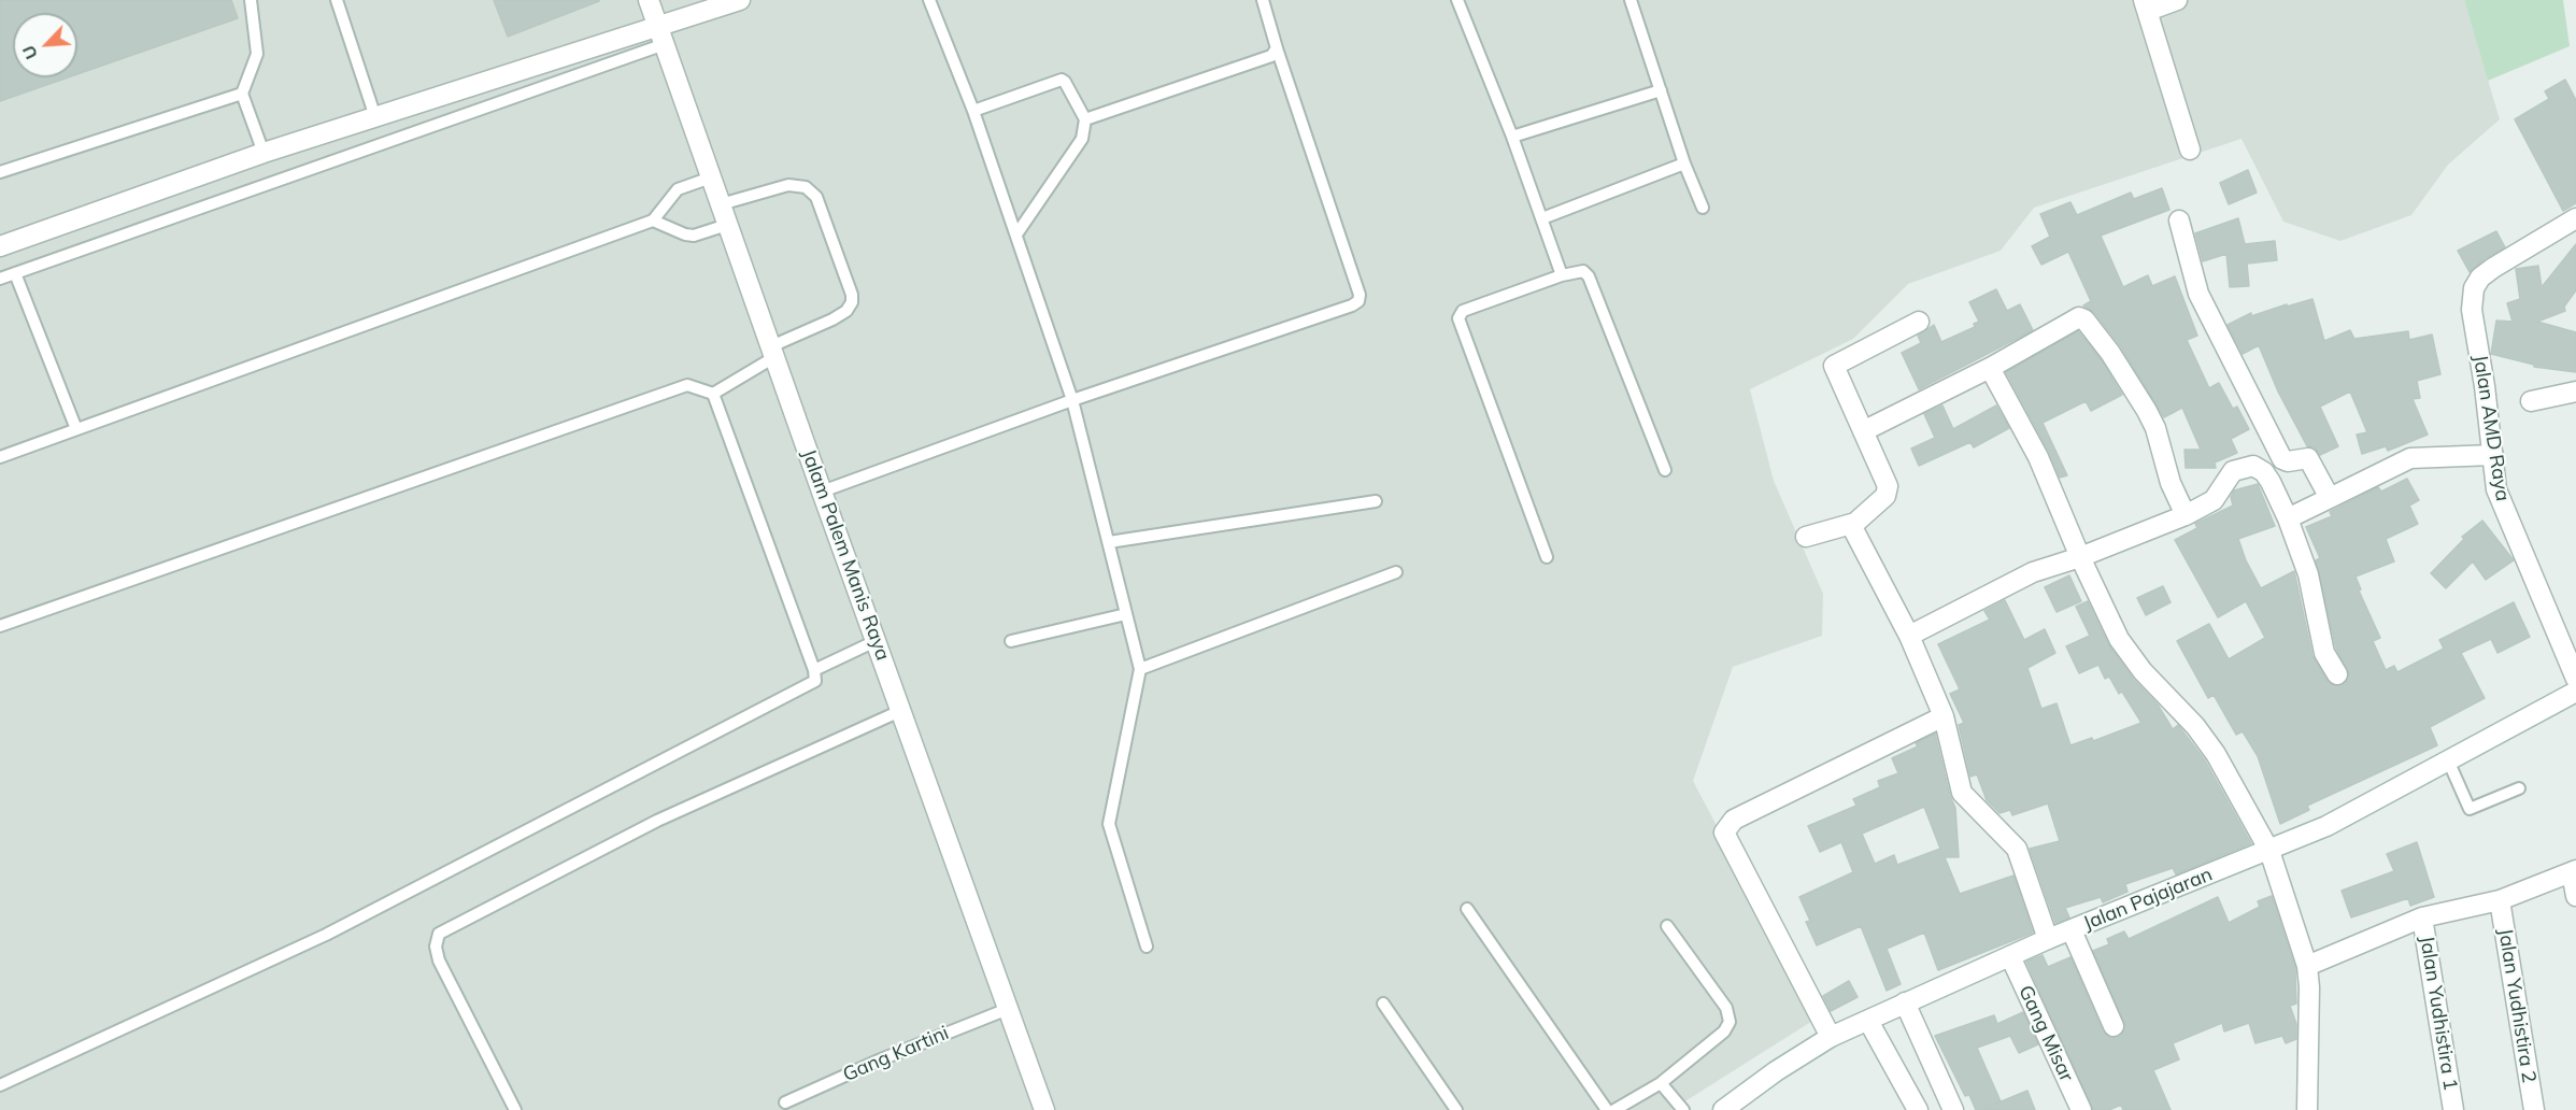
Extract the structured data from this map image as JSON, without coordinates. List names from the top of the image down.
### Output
{
  "streets": {
    "street": [
      "Jalan AMD Raya",
      "Jalam Palem Manis Raya",
      "Jalan Pajajaran",
      "Jalan Yudhistira 2",
      "Jalan Yudhistira 1",
      "Gang Misar"
    ],
    "lane": ["Gang Kartini"]
  },
  "crossings": [
    ["Jalam Palem Manis Raya", "Gang Kartini"],
    ["Jalan Pajajaran", "Gang Misar"]
  ],
  "north": "bottom left"
}
